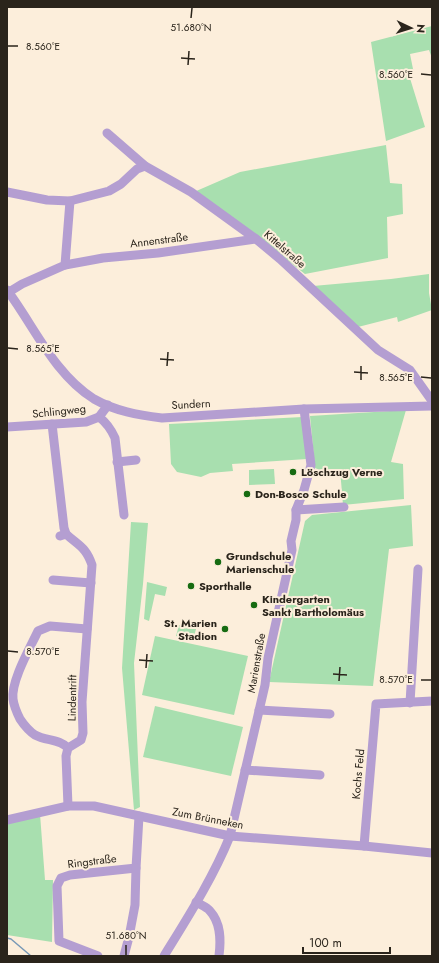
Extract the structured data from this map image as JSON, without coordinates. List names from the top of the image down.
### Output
{
  "streets": {
    "street": [
      "Annenstraße",
      "Kittelstraße",
      "Sundern",
      "Schlingweg",
      "Marienstraße",
      "Lindentrift",
      "Kochs Feld",
      "Zum Brünneken",
      "Ringstraße"
    ]
  },
  "crossings": [
    ["Annenstraße", "Kittelstraße"],
    ["Annenstraße", "Sundern"],
    ["Sundern", "Schlingweg"],
    ["Sundern", "Marienstraße"],
    ["Schlingweg", "Lindentrift"],
    ["Marienstraße", "Zum Brünneken"],
    ["Kochs Feld", "Zum Brünneken"]
  ],
  "places": [
    "Löschzug Verne",
    "Don-Bosco Schule",
    "Grundschule Marienschule",
    "Sporthalle",
    "Kindergarten Sankt Bartholomäus",
    "St. Marien Stadion"
  ],
  "scale_bar": "100 m",
  "north": "right",
  "coordinates": [
    "51.680°N",
    "8.560°E",
    "8.565°E",
    "8.570°E"
  ]
}
